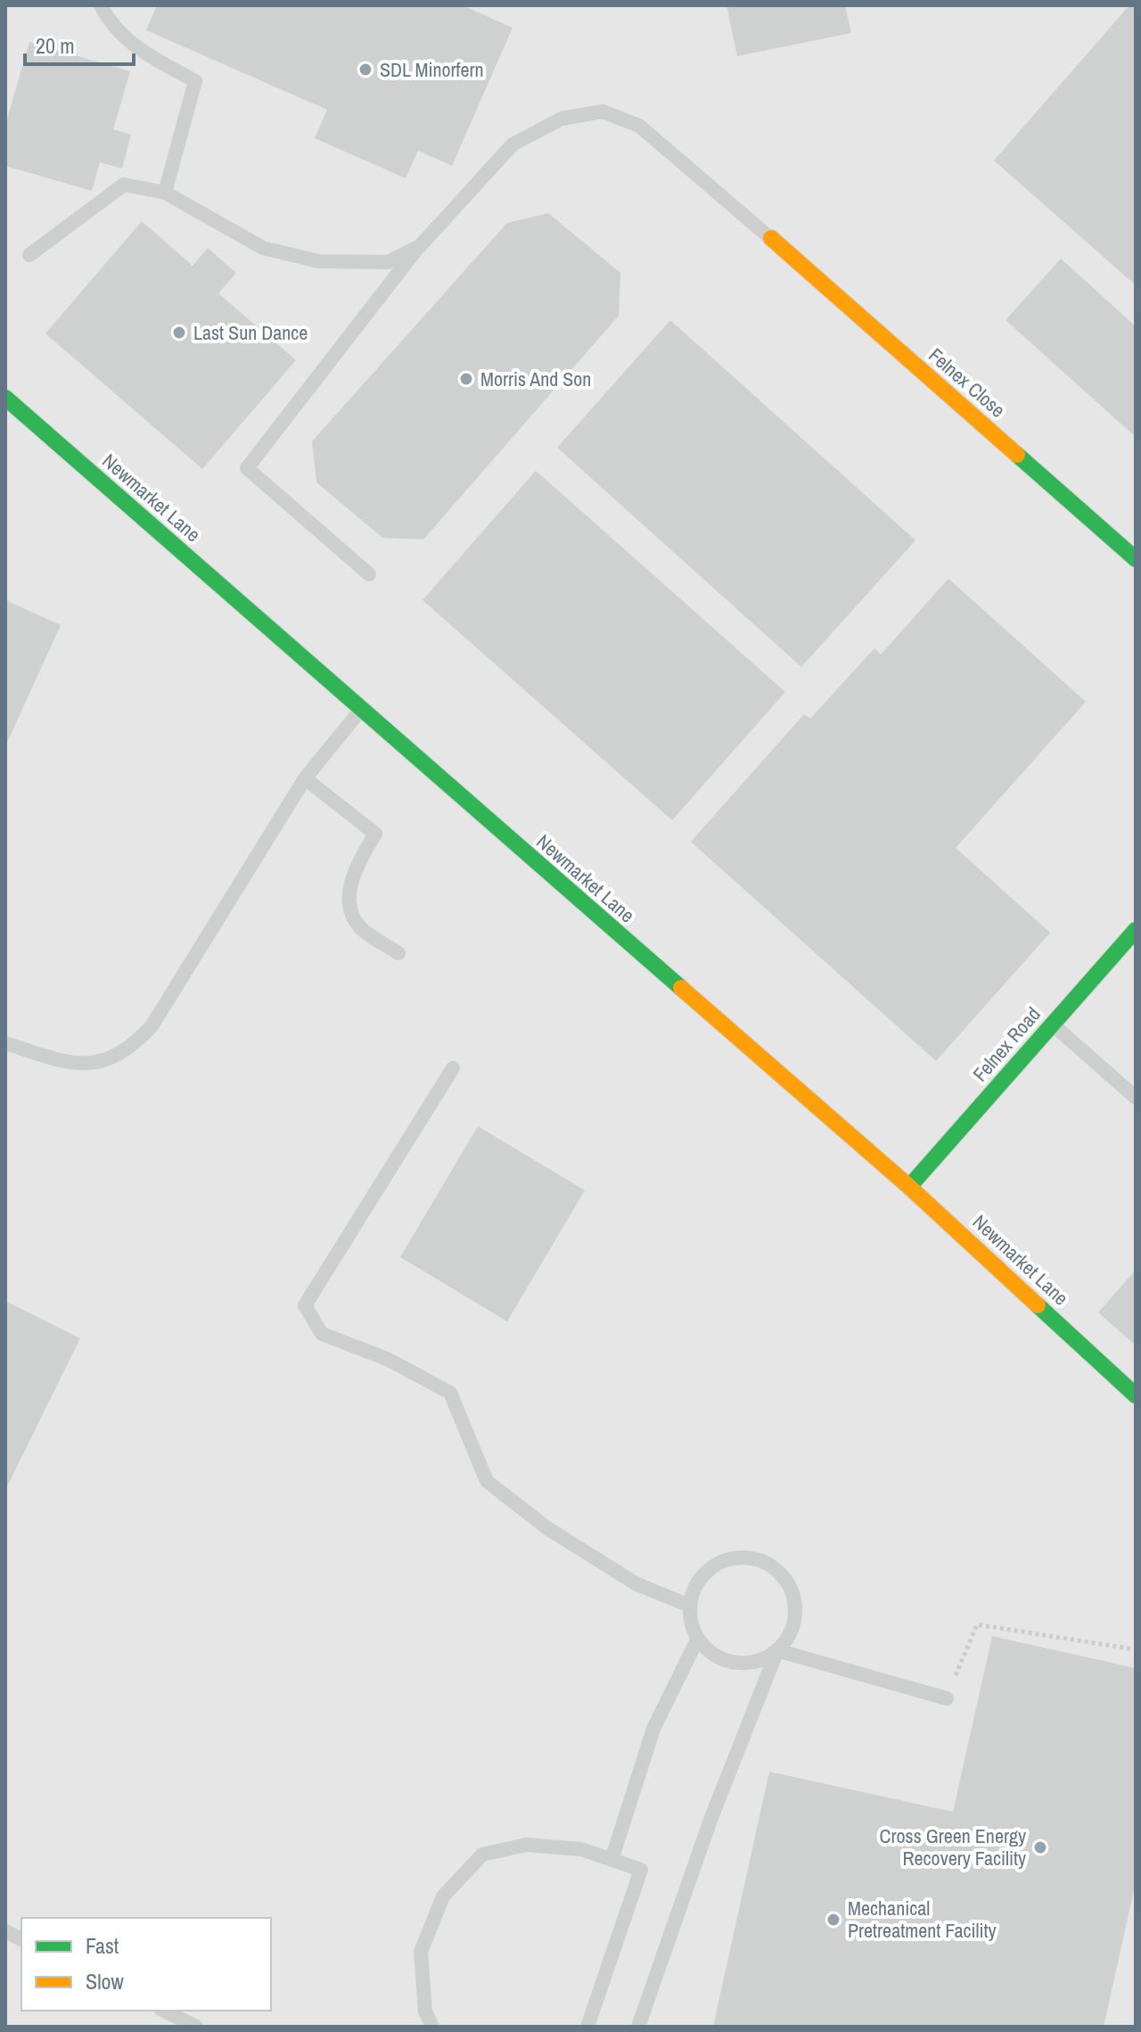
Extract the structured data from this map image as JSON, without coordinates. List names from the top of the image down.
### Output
{
  "streets": {
    "street": ["Felnex Close", "Newmarket Lane", "Felnex Road"]
  },
  "crossings": [
    ["Newmarket Lane", "Felnex Road"]
  ],
  "places": [
    "SDL Minorfern",
    "Last Sun Dance",
    "Morris And Son",
    "Cross Green Energy Recovery Facility",
    "Mechanical Pretreatment Facility"
  ],
  "legend": ["Fast", "Slow"],
  "scale_bar": "20 m"
}
